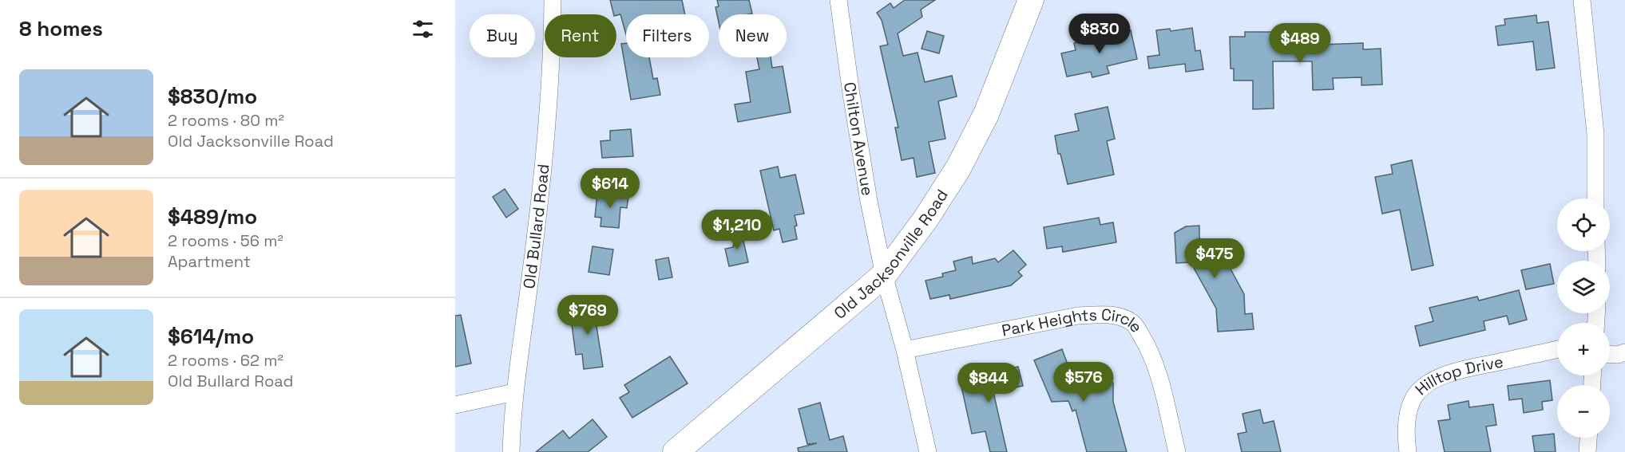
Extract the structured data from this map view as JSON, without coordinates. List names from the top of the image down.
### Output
{
  "streets": {
    "main road": ["Old Jacksonville Road"],
    "street": [
      "Chilton Avenue",
      "Old Bullard Road",
      "Park Heights Circle",
      "Hilltop Drive"
    ]
  },
  "crossings": [
    ["Chilton Avenue", "Old Jacksonville Road"],
    ["Chilton Avenue", "Park Heights Circle"]
  ],
  "page": {
    "heading": "8 homes",
    "price": [
      "$830",
      "$489",
      "$614",
      "$1,210",
      "$475",
      "$769",
      "$576",
      "$844"
    ],
    "chip": [
      "Buy",
      "Rent",
      "Filters",
      "New"
    ],
    "list": [
      {
        "name": "$830/mo",
        "note": "2 rooms · 80 m² · Old Jacksonville Road"
      },
      {
        "name": "$489/mo",
        "note": "2 rooms · 56 m² · Apartment"
      },
      {
        "name": "$614/mo",
        "note": "2 rooms · 62 m² · Old Bullard Road"
      }
    ],
    "map_buttons": ["+", "−"]
  }
}
